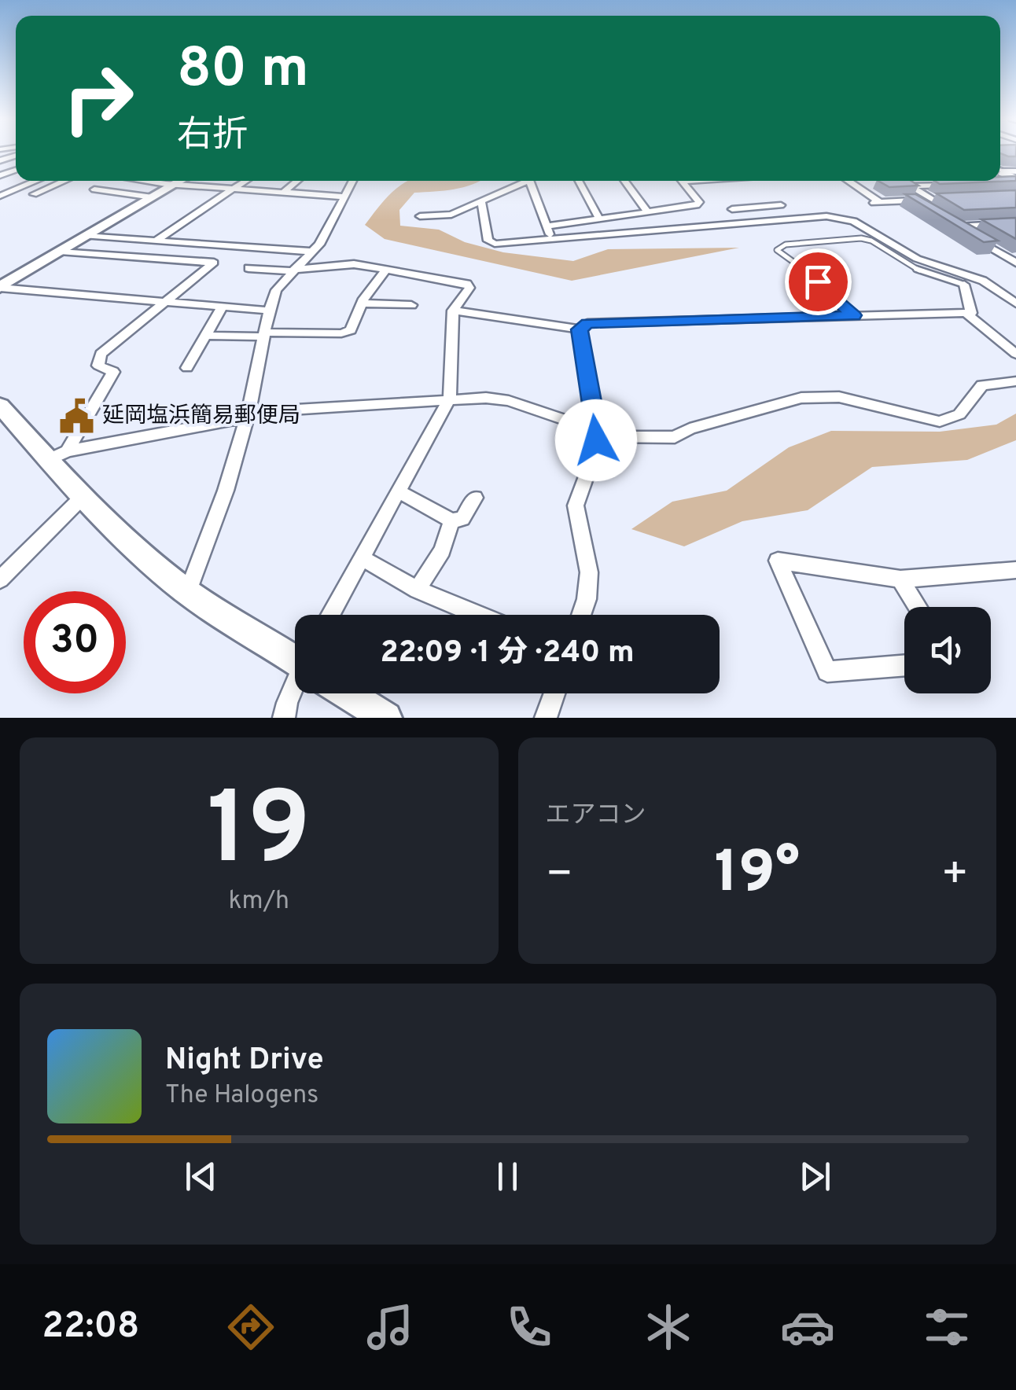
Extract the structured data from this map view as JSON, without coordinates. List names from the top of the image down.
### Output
{
  "places": {
    "public building": ["延岡塩浜簡易郵便局"]
  },
  "page": {
    "turn": ["80 m", "右折"],
    "limit": "30",
    "trip": "22:09 · 1 分 · 240 m",
    "tile": [
      ["19", "km/h"],
      "エアコン"
    ],
    "heat": ["−", "19°", "+"],
    "song": ["Night Drive", "The Halogens"],
    "tabs": "22:08"
  }
}
